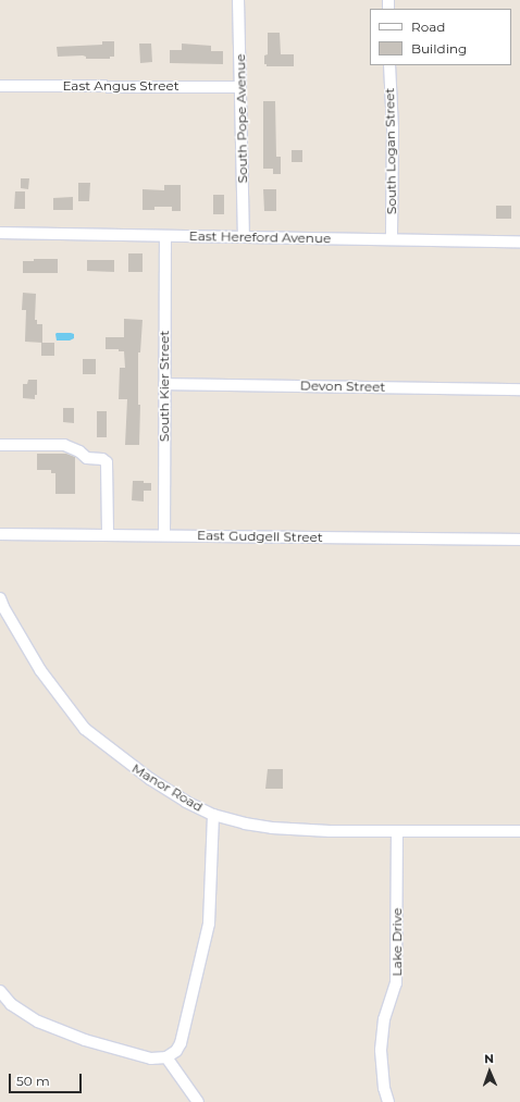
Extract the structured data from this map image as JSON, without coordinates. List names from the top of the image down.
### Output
{
  "streets": {
    "street": [
      "East Angus Street",
      "South Pope Avenue",
      "South Logan Street",
      "East Hereford Avenue",
      "South Kier Street",
      "Devon Street",
      "East Gudgell Street",
      "Manor Road",
      "Lake Drive"
    ]
  },
  "crossings": [
    ["East Angus Street", "South Pope Avenue"],
    ["South Pope Avenue", "East Hereford Avenue"],
    ["South Logan Street", "East Hereford Avenue"],
    ["East Hereford Avenue", "South Kier Street"],
    ["South Kier Street", "Devon Street"],
    ["South Kier Street", "East Gudgell Street"],
    ["Manor Road", "Lake Drive"]
  ],
  "legend": ["Road", "Building"],
  "scale_bar": "50 m",
  "north": "top"
}
